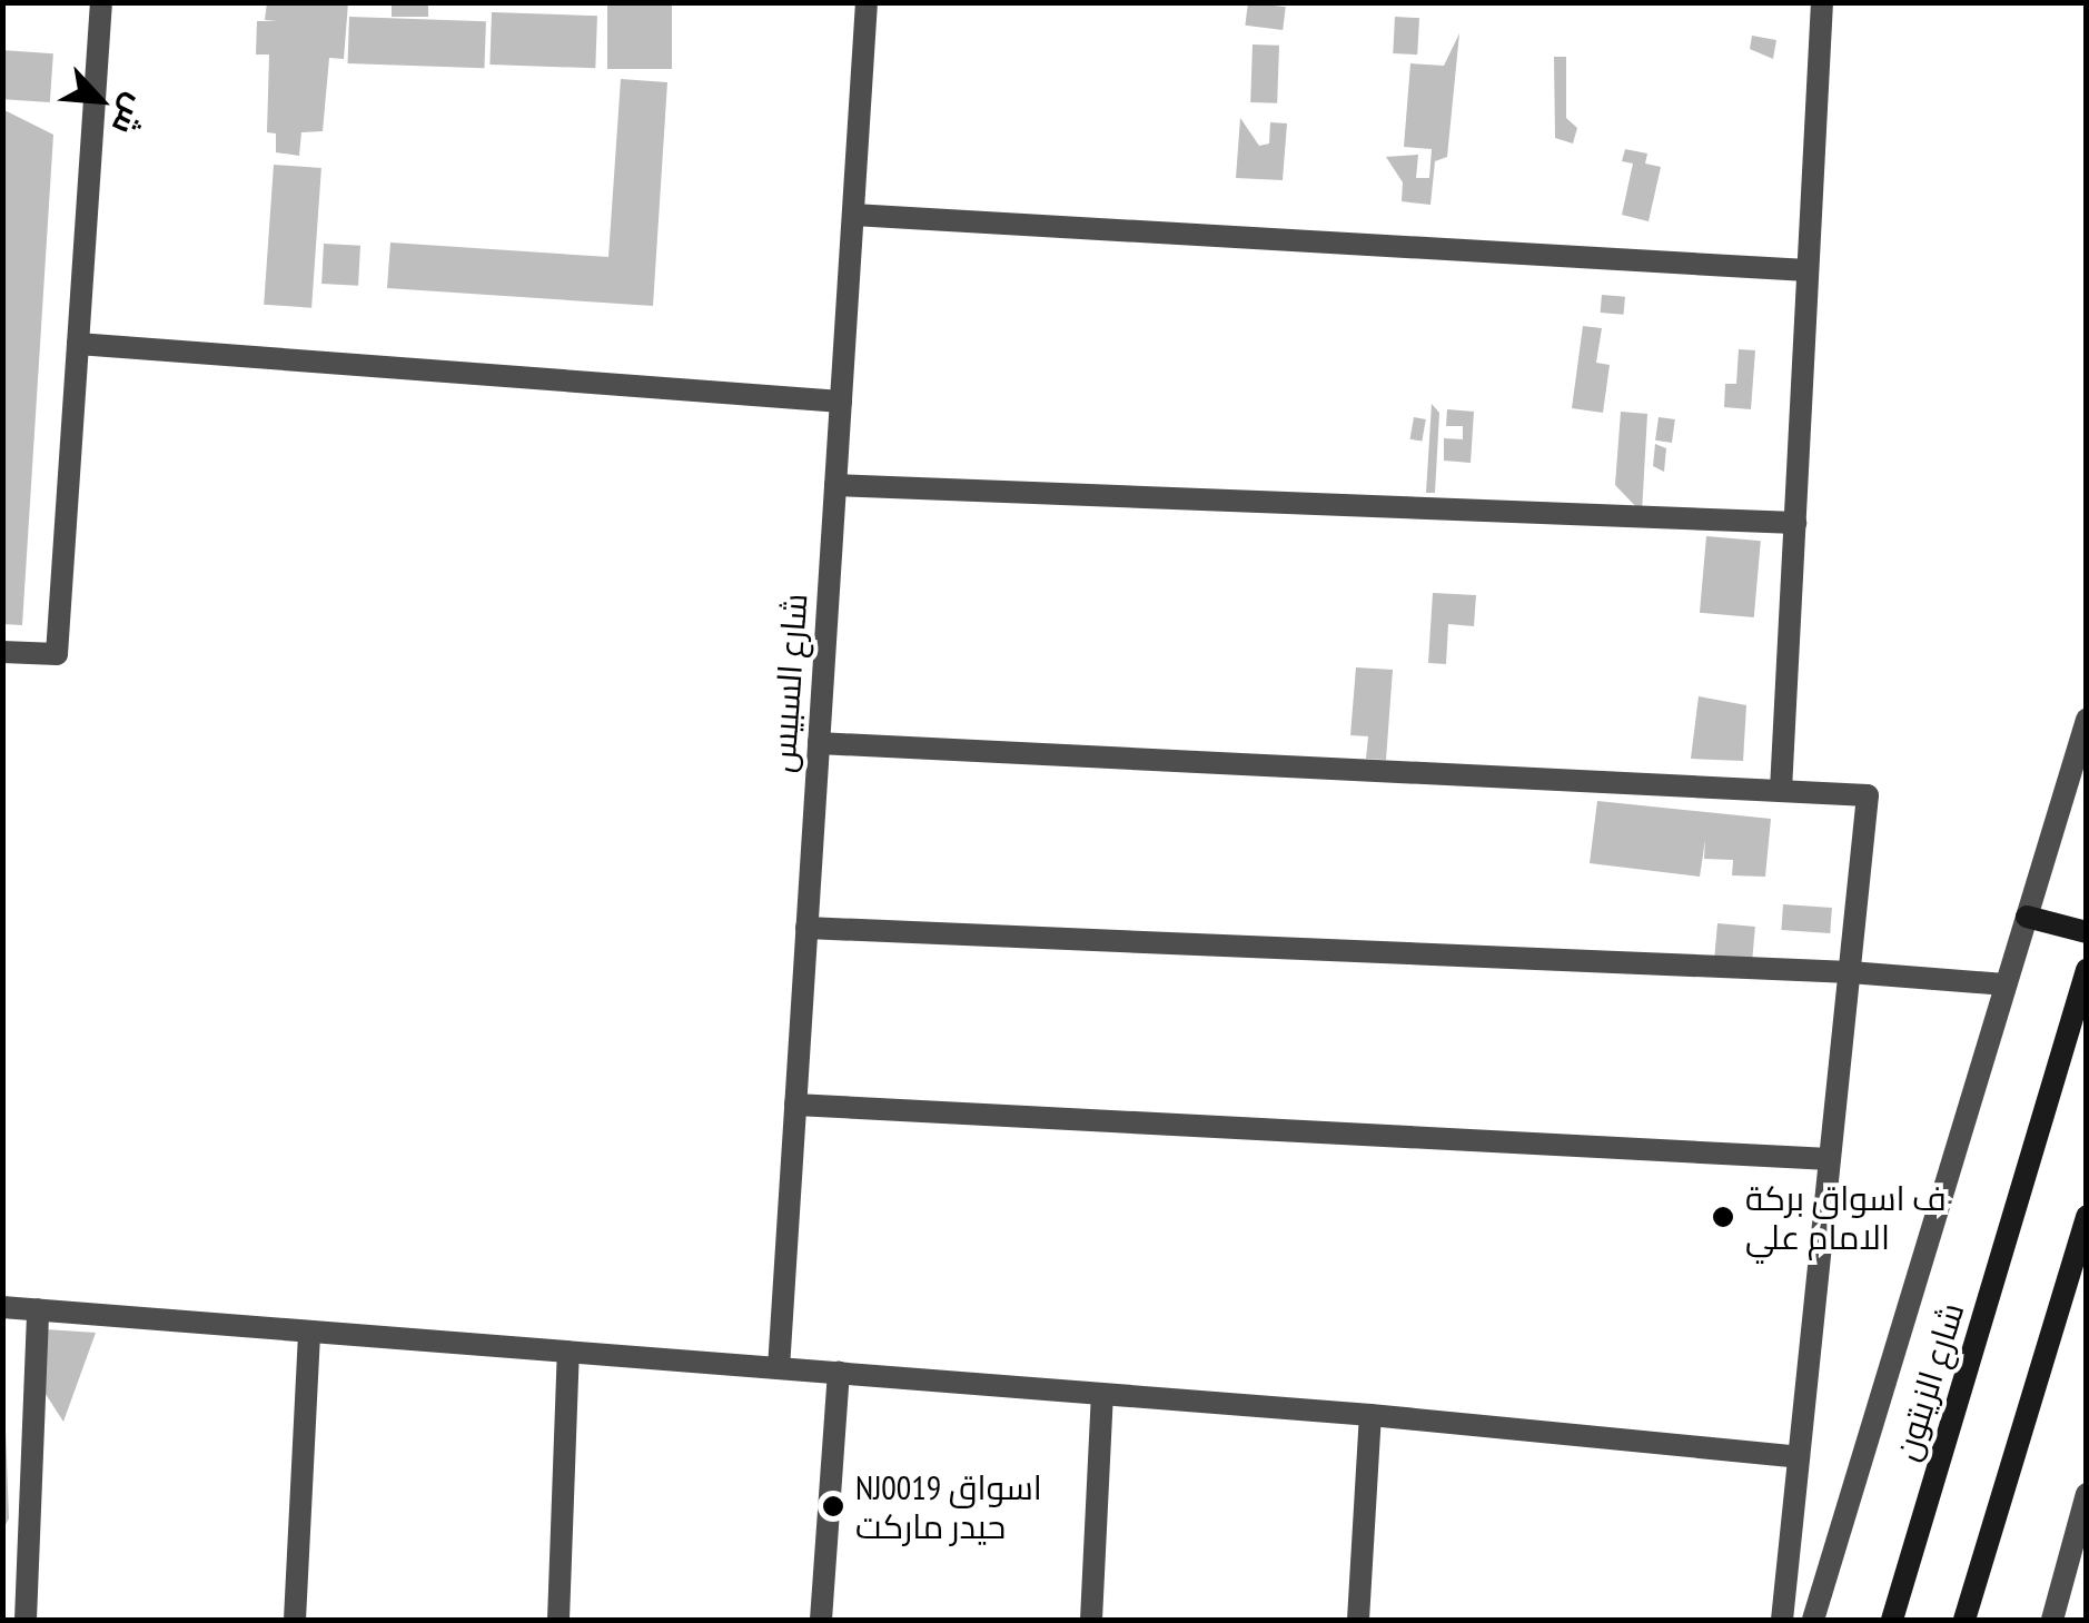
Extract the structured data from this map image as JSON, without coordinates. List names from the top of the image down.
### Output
{
  "streets": {
    "main road": ["شارع الزيتون"],
    "street": ["شارع السبيس"]
  },
  "places": ["ف اسواق بركة الامام علي", "NJ0019 اسواق حيدر ماركت"],
  "north": "bottom right"
}
